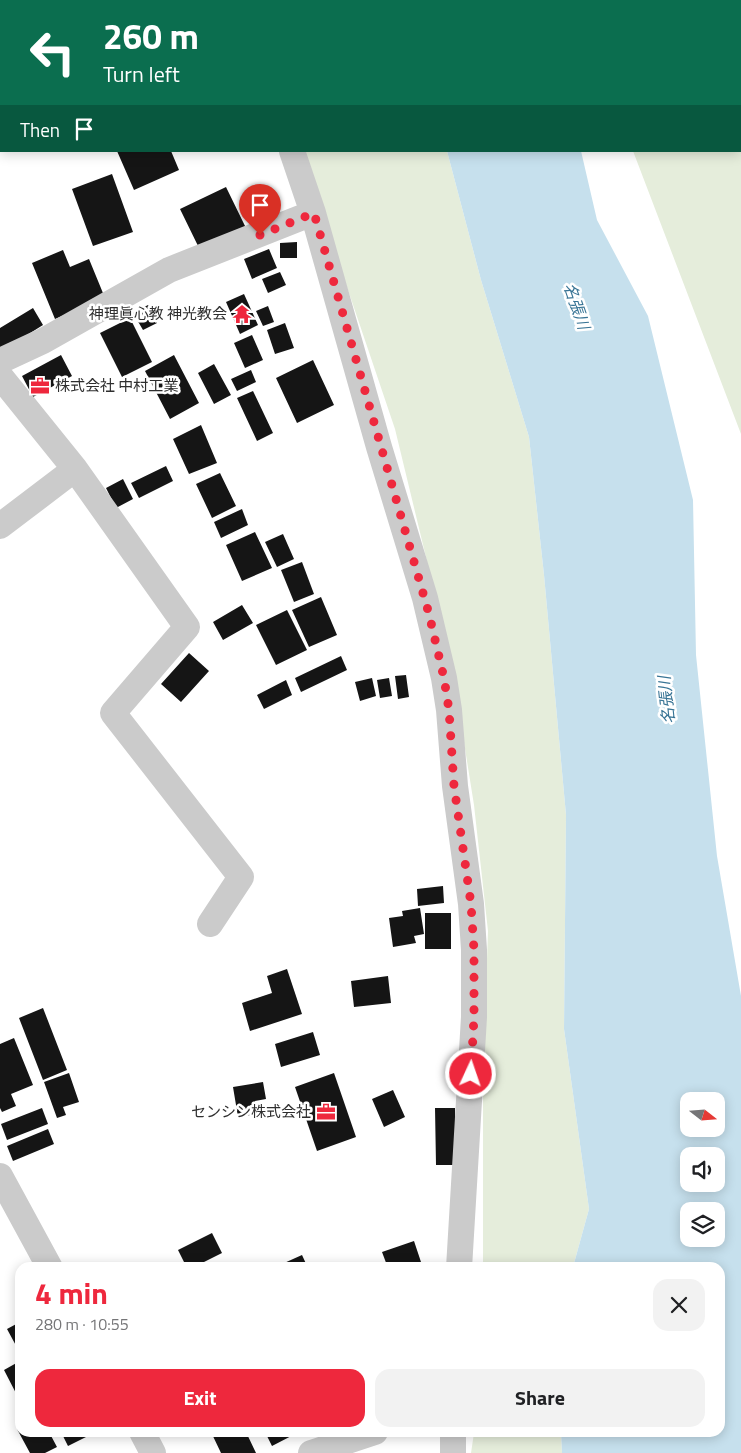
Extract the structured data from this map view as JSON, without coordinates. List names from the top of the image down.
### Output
{
  "water": ["名張川"],
  "places": {
    "temple": ["神理眞心教 神光教会"],
    "office": ["株式会社 中村工業", "センシン株式会社"]
  },
  "north": "right",
  "page": {
    "turn": ["260 m", "Turn left"],
    "then": "Then",
    "heading": ["4 min", "280 m · 10:55"],
    "buttons": ["Exit", "Share"]
  }
}
